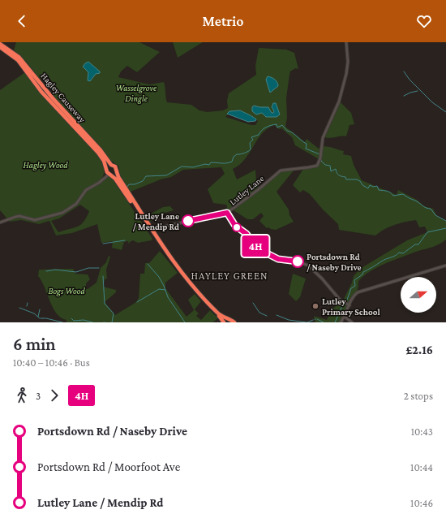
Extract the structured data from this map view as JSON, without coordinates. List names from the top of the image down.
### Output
{
  "streets": {
    "highway": ["Hagley Causeway"],
    "street": ["Lutley Lane"]
  },
  "districts": ["HAYLEY GREEN"],
  "parks": ["Wasselgrove Dingle", "Hagley Wood", "Bogs Wood"],
  "places": ["Lutley Lane / Mendip Rd", "Portsdown Rd / Naseby Drive", "Lutley Primary School"],
  "lines": ["bus line 4H"],
  "north": "right",
  "page": {
    "header": "Metrio",
    "on_map": "4H",
    "heading": ["6 min", "10:40 – 10:46 · Bus", "£2.16"],
    "legs": ["3", "4H", "2 stops"],
    "list": [
      {
        "name": "Portsdown Rd / Naseby Drive",
        "value": "10:43"
      },
      {
        "name": "Portsdown Rd / Moorfoot Ave",
        "value": "10:44"
      },
      {
        "name": "Lutley Lane / Mendip Rd",
        "value": "10:46"
      }
    ]
  }
}
